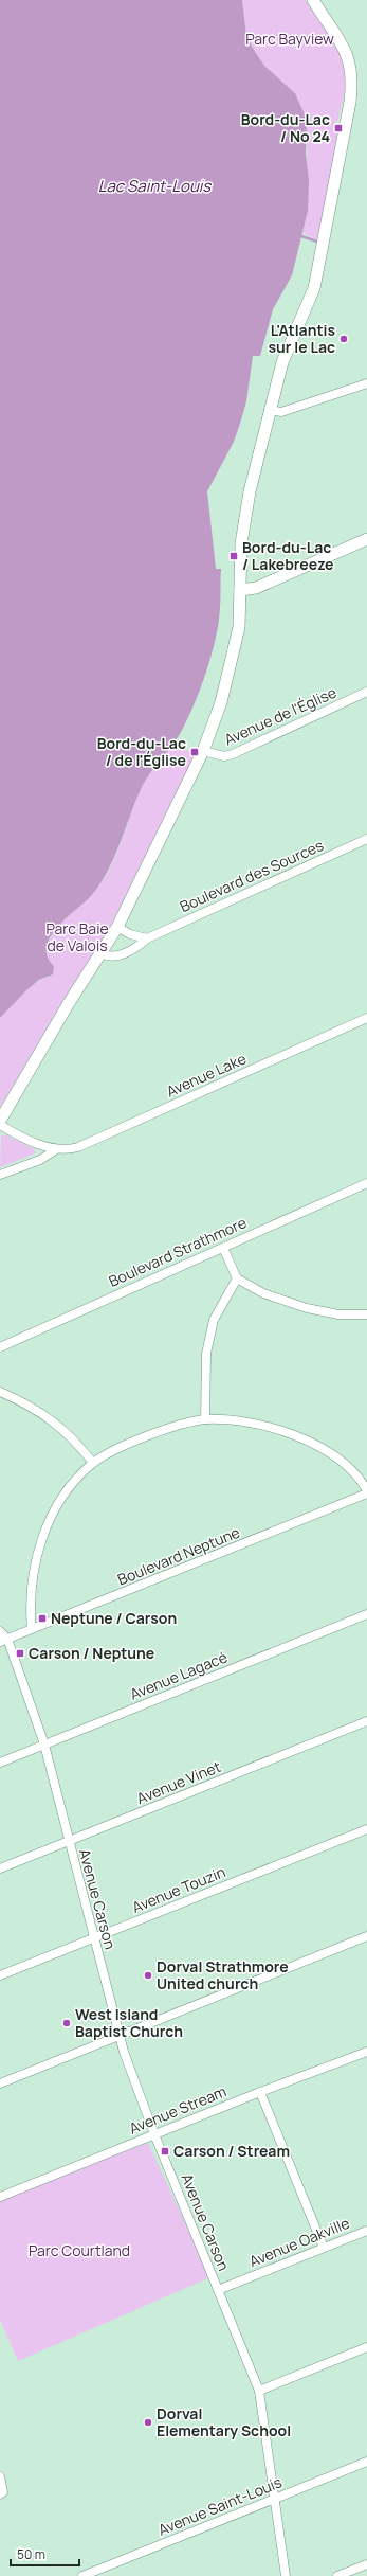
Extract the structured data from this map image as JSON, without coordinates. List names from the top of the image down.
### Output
{
  "streets": {
    "street": [
      "Avenue de l'Église",
      "Boulevard des Sources",
      "Avenue Lake",
      "Boulevard Strathmore",
      "Boulevard Neptune",
      "Avenue Lagacé",
      "Avenue Vinet",
      "Avenue Touzin",
      "Avenue Carson",
      "Avenue Stream",
      "Avenue Oakville",
      "Avenue Saint-Louis"
    ]
  },
  "crossings": [
    ["Boulevard Neptune", "Avenue Carson"],
    ["Avenue Lagacé", "Avenue Carson"],
    ["Avenue Vinet", "Avenue Carson"],
    ["Avenue Touzin", "Avenue Carson"],
    ["Avenue Carson", "Avenue Stream"],
    ["Avenue Carson", "Avenue Oakville"],
    ["Avenue Carson", "Avenue Saint-Louis"]
  ],
  "water": ["Lac Saint-Louis"],
  "parks": ["Parc Bayview", "Parc Baie de Valois", "Parc Courtland"],
  "places": {
    "transit": [
      "Bord-du-Lac / No 24",
      "Bord-du-Lac / Lakebreeze",
      "Bord-du-Lac / de l'Église",
      "Neptune / Carson",
      "Carson / Neptune",
      "Carson / Stream"
    ],
    "other": [
      "L'Atlantis sur le Lac",
      "Dorval Strathmore United church",
      "West Island Baptist Church",
      "Dorval Elementary School"
    ]
  },
  "scale_bar": "50 m"
}
